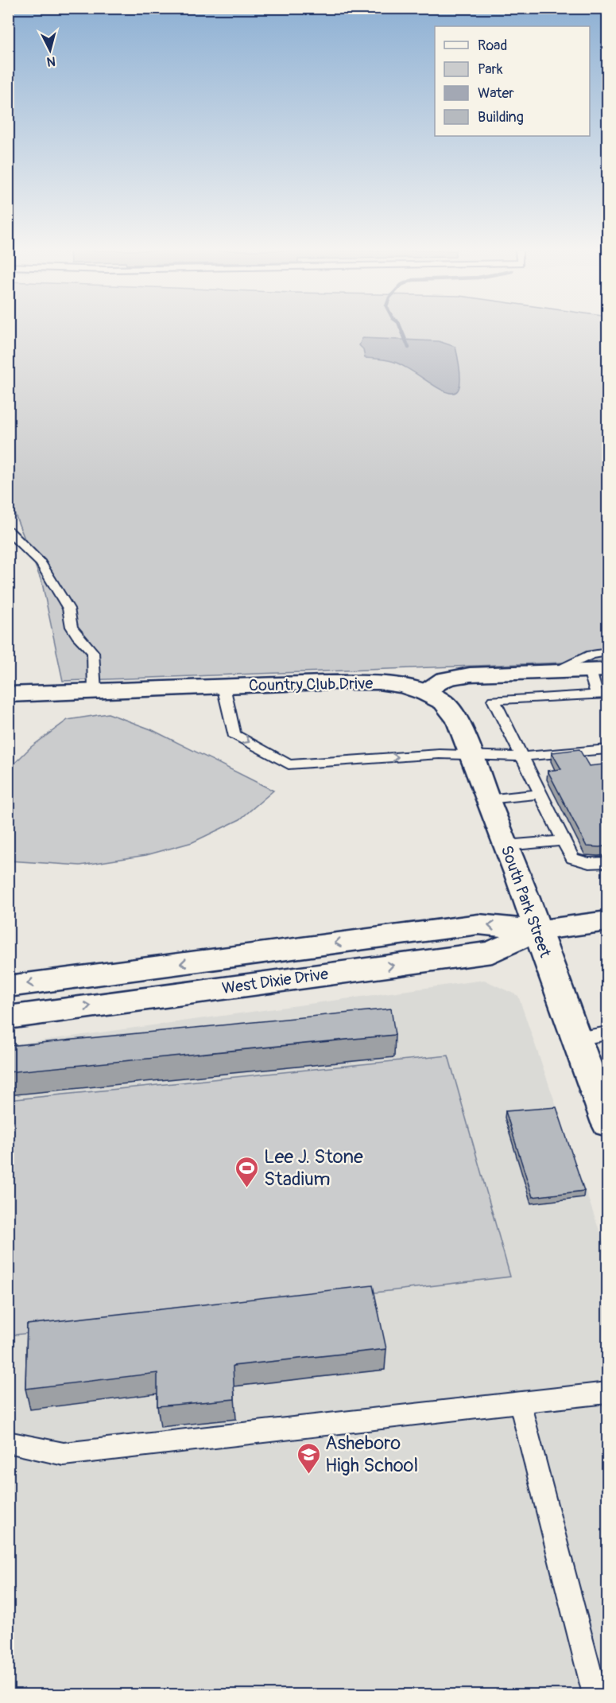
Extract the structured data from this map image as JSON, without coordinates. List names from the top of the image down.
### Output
{
  "streets": {
    "main road": ["Country Club Drive", "South Park Street", "West Dixie Drive"]
  },
  "crossings": [
    ["Country Club Drive", "South Park Street"],
    ["South Park Street", "West Dixie Drive"]
  ],
  "places": {
    "sports": ["Lee J. Stone Stadium"],
    "school or university": ["Asheboro High School"]
  },
  "legend": [
    "Road",
    "Park",
    "Water",
    "Building"
  ],
  "north": "bottom"
}
